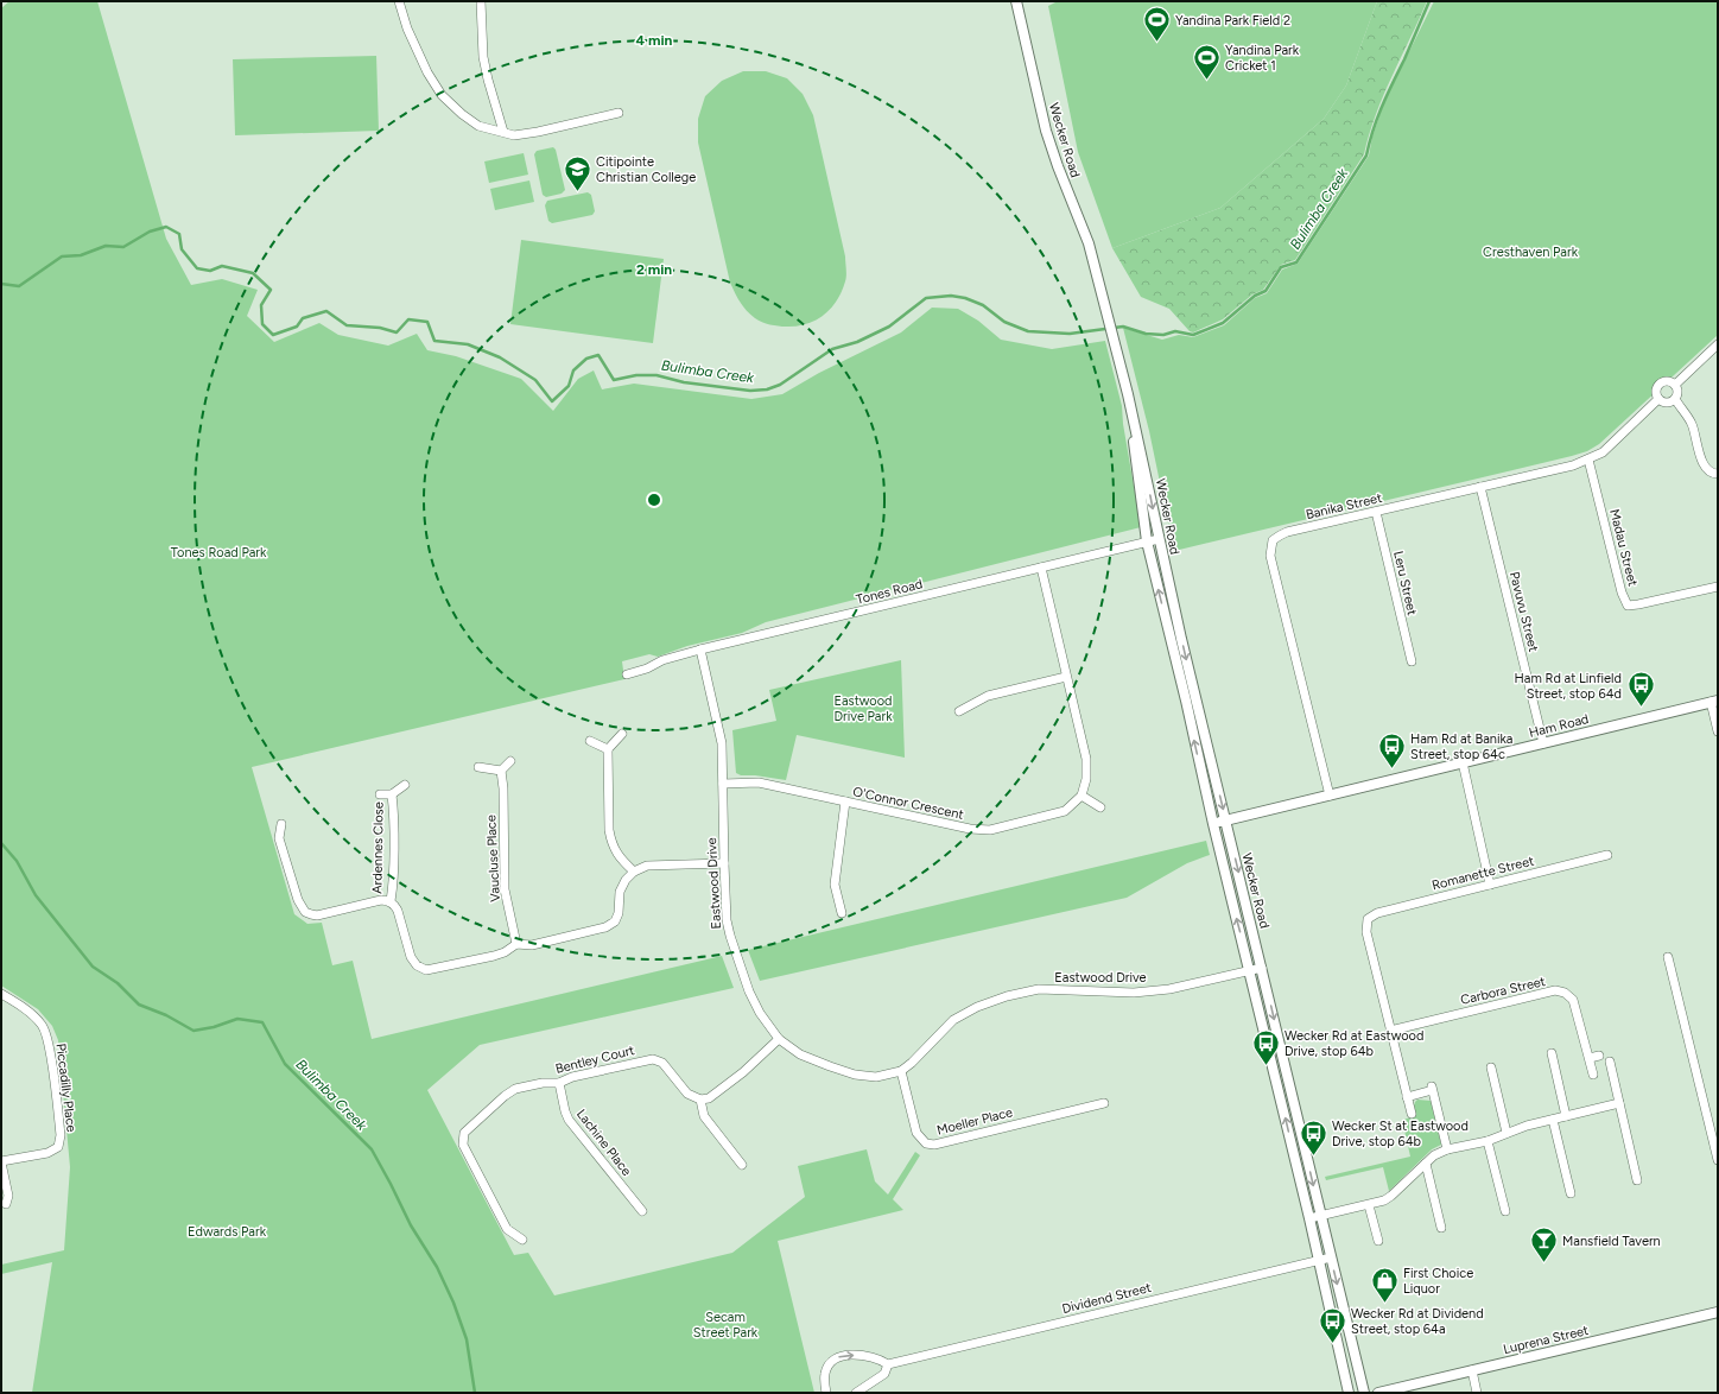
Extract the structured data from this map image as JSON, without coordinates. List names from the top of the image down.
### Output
{
  "streets": {
    "street": [
      "Wecker Road",
      "Banika Street",
      "Madau Street",
      "Leru Street",
      "Tones Road",
      "Pavuvu Street",
      "Ham Road",
      "O'Connor Crescent",
      "Ardennes Close",
      "Vaucluse Place",
      "Romanette Street",
      "Eastwood Drive",
      "Carbora Street",
      "Bentley Court",
      "Piccadilly Place",
      "Moeller Place",
      "Lachine Place",
      "Dividend Street",
      "Luprena Street"
    ]
  },
  "crossings": [
    ["Wecker Road", "Tones Road"],
    ["Wecker Road", "Ham Road"],
    ["Wecker Road", "Eastwood Drive"],
    ["Wecker Road", "Dividend Street"],
    ["Banika Street", "Madau Street"],
    ["Banika Street", "Leru Street"],
    ["Banika Street", "Pavuvu Street"],
    ["Banika Street", "Ham Road"],
    ["Tones Road", "Eastwood Drive"],
    ["Pavuvu Street", "Ham Road"],
    ["O'Connor Crescent", "Eastwood Drive"],
    ["Romanette Street", "Carbora Street"],
    ["Eastwood Drive", "Moeller Place"],
    ["Bentley Court", "Lachine Place"]
  ],
  "water": ["Bulimba Creek"],
  "parks": [
    "Cresthaven Park",
    "Tones Road Park",
    "Eastwood Drive Park",
    "Edwards Park",
    "Secam Street Park"
  ],
  "places": {
    "sports": ["Yandina Park Field 2", "Yandina Park Cricket 1"],
    "school or university": ["Citipointe Christian College"],
    "bus stop": [
      "Ham Rd at Linfield Street, stop 64d",
      "Ham Rd at Banika Street, stop 64c",
      "Wecker Rd at Eastwood Drive, stop 64b",
      "Wecker St at Eastwood Drive, stop 64b",
      "Wecker Rd at Dividend Street, stop 64a"
    ],
    "bar": ["Mansfield Tavern"],
    "shop": ["First Choice Liquor"]
  },
  "rings": ["4 min", "2 min"]
}
